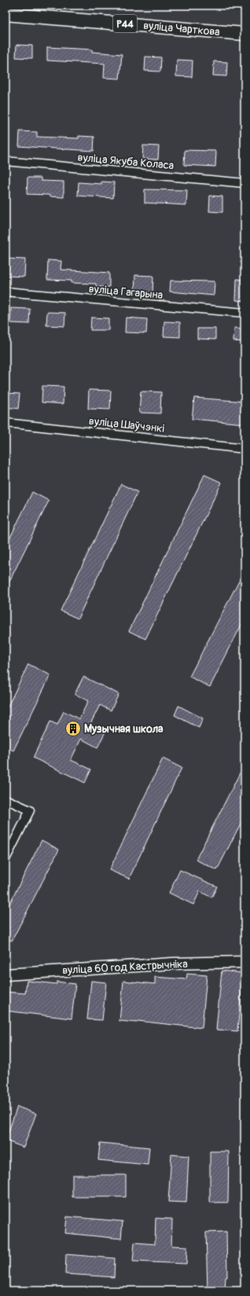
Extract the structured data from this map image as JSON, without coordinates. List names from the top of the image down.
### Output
{
  "streets": {
    "main road": ["Р44", "вуліца Чарткова"],
    "street": [
      "вуліца Якуба Коласа",
      "вуліца Гагарына",
      "вуліца Шаўчэнкі",
      "вуліца 60 год Кастрычніка"
    ]
  },
  "places": {
    "building": ["Музычная школа"]
  }
}
